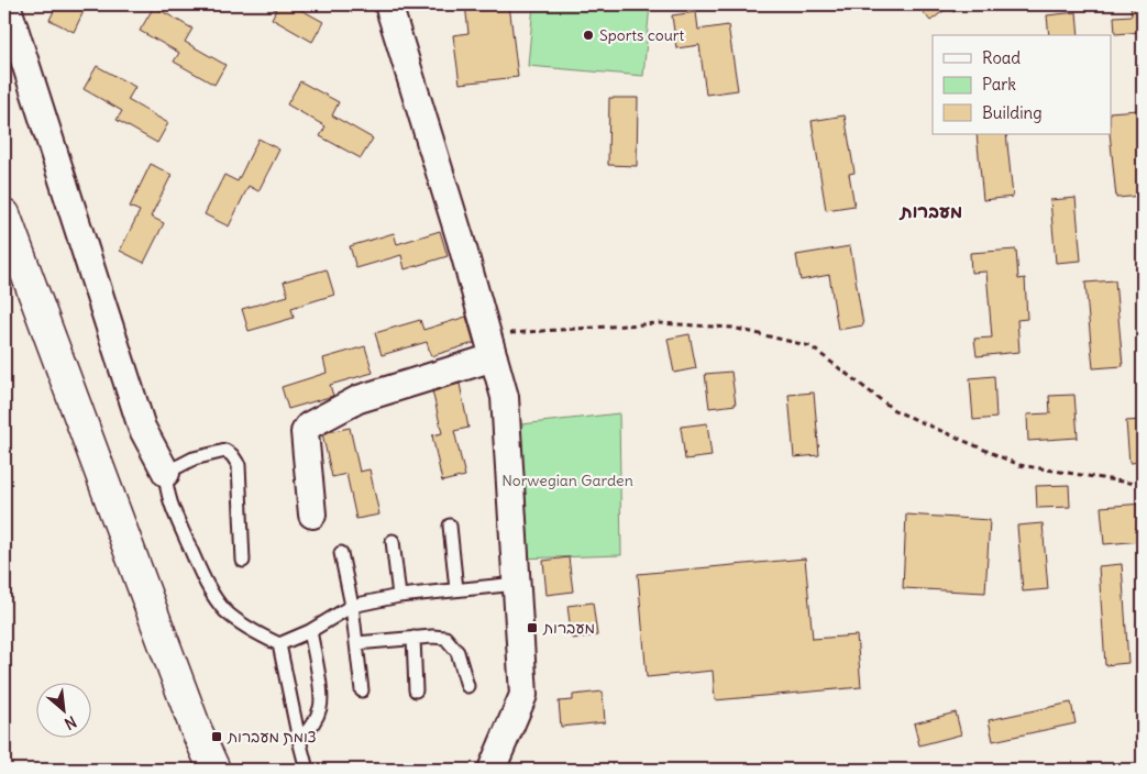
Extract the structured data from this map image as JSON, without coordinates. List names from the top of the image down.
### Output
{
  "districts": ["מעברות"],
  "parks": ["Norwegian Garden"],
  "places": {
    "other": ["Sports court"],
    "transit": ["מעברות", "צומת מעברות"]
  },
  "legend": ["Road", "Park", "Building"],
  "north": "bottom right"
}
